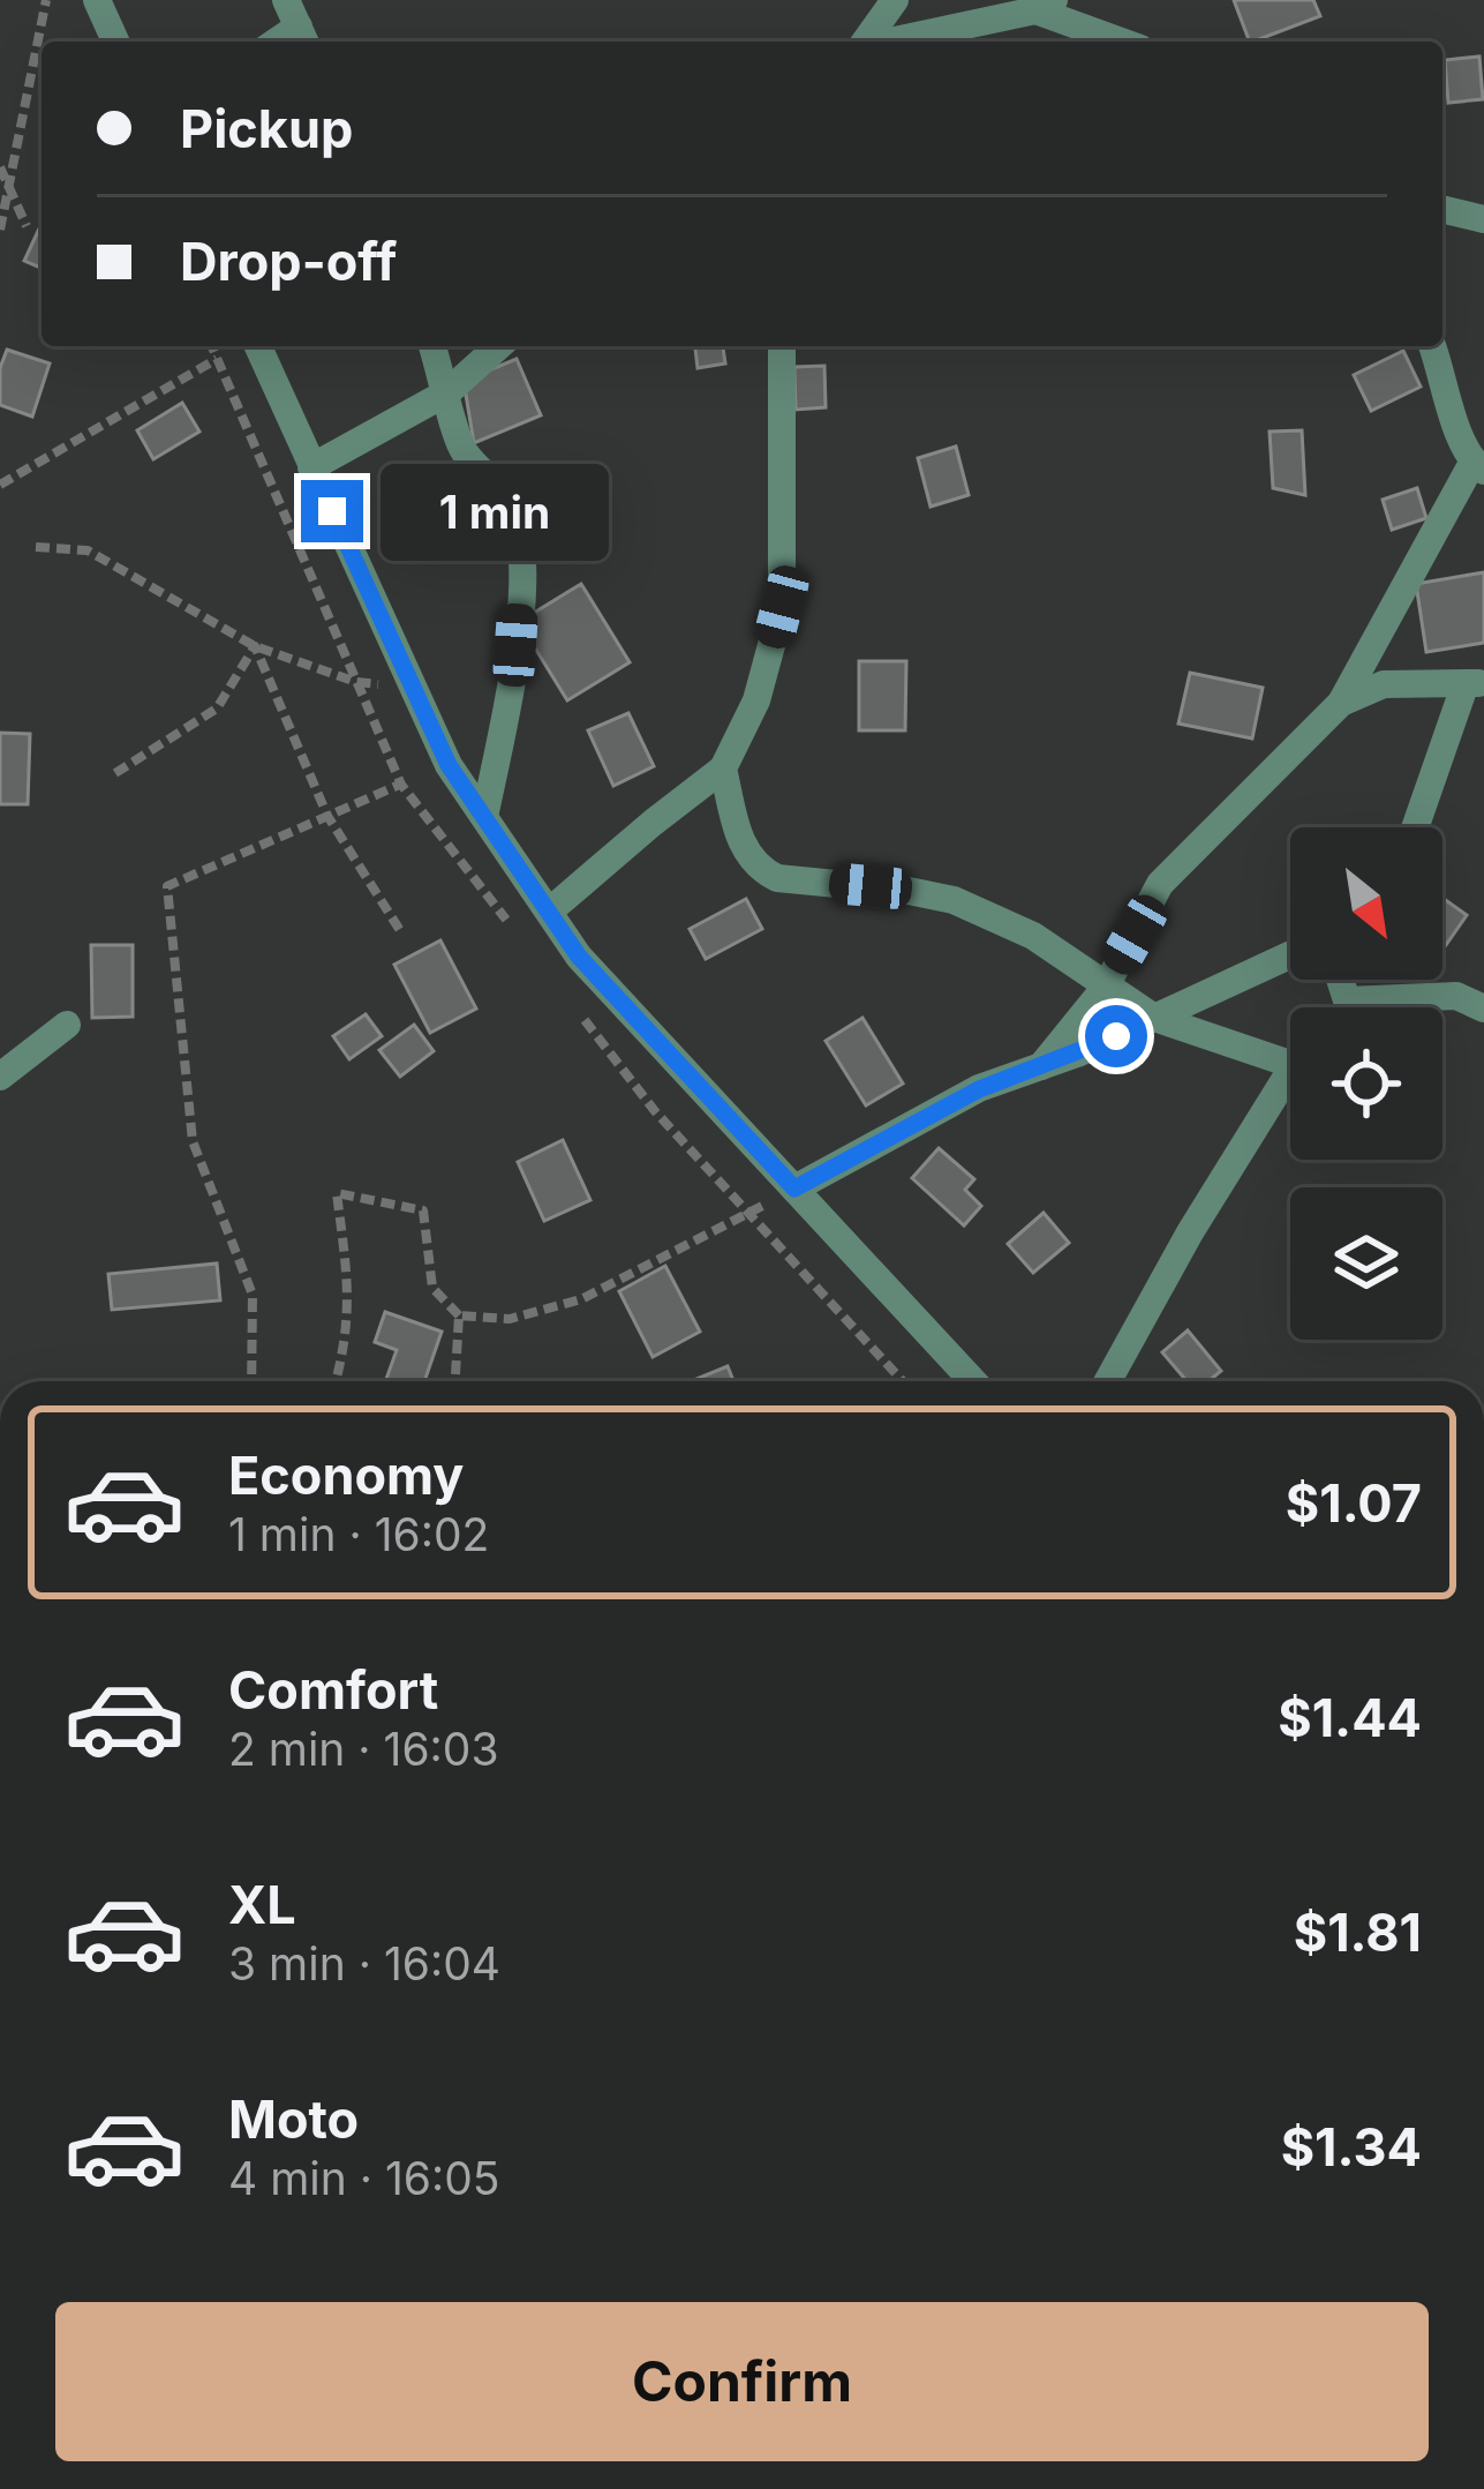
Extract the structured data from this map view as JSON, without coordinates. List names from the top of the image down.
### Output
{
  "north": "bottom right",
  "page": {
    "banner": ["Pickup", "Drop-off"],
    "bubble": "1 min",
    "list": [
      {
        "name": "Economy",
        "note": "1 min · 16:02",
        "value": "$1.07"
      },
      {
        "name": "Comfort",
        "note": "2 min · 16:03",
        "value": "$1.44"
      },
      {
        "name": "XL",
        "note": "3 min · 16:04",
        "value": "$1.81"
      },
      {
        "name": "Moto",
        "note": "4 min · 16:05",
        "value": "$1.34"
      }
    ],
    "buttons": "Confirm"
  }
}
